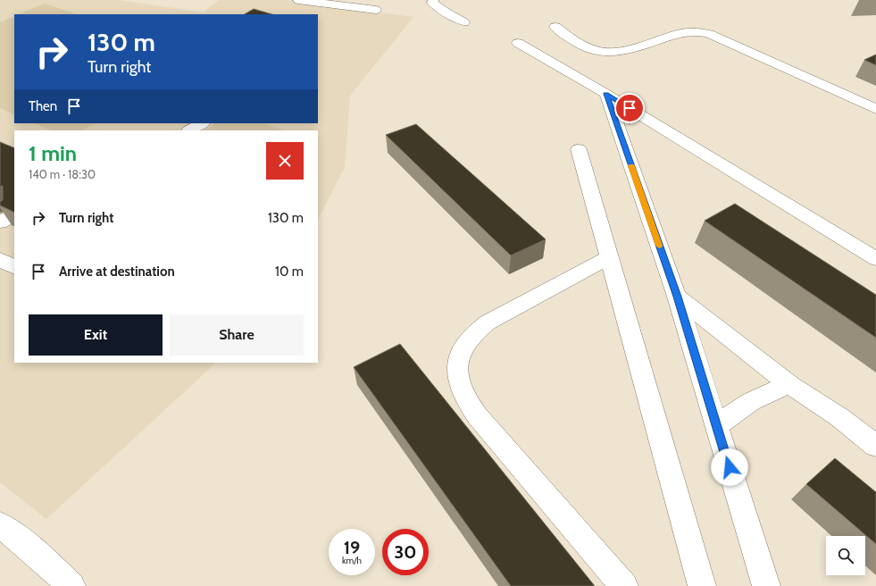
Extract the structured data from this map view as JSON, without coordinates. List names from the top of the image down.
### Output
{
  "page": {
    "turn": ["130 m", "Turn right"],
    "then": "Then",
    "heading": ["1 min", "140 m · 18:30"],
    "list": [
      {
        "name": "Turn right",
        "value": "130 m"
      },
      {
        "name": "Arrive at destination",
        "value": "10 m"
      }
    ],
    "buttons": ["Exit", "Share"],
    "speed": "19 km/h",
    "limit": "30"
  }
}
